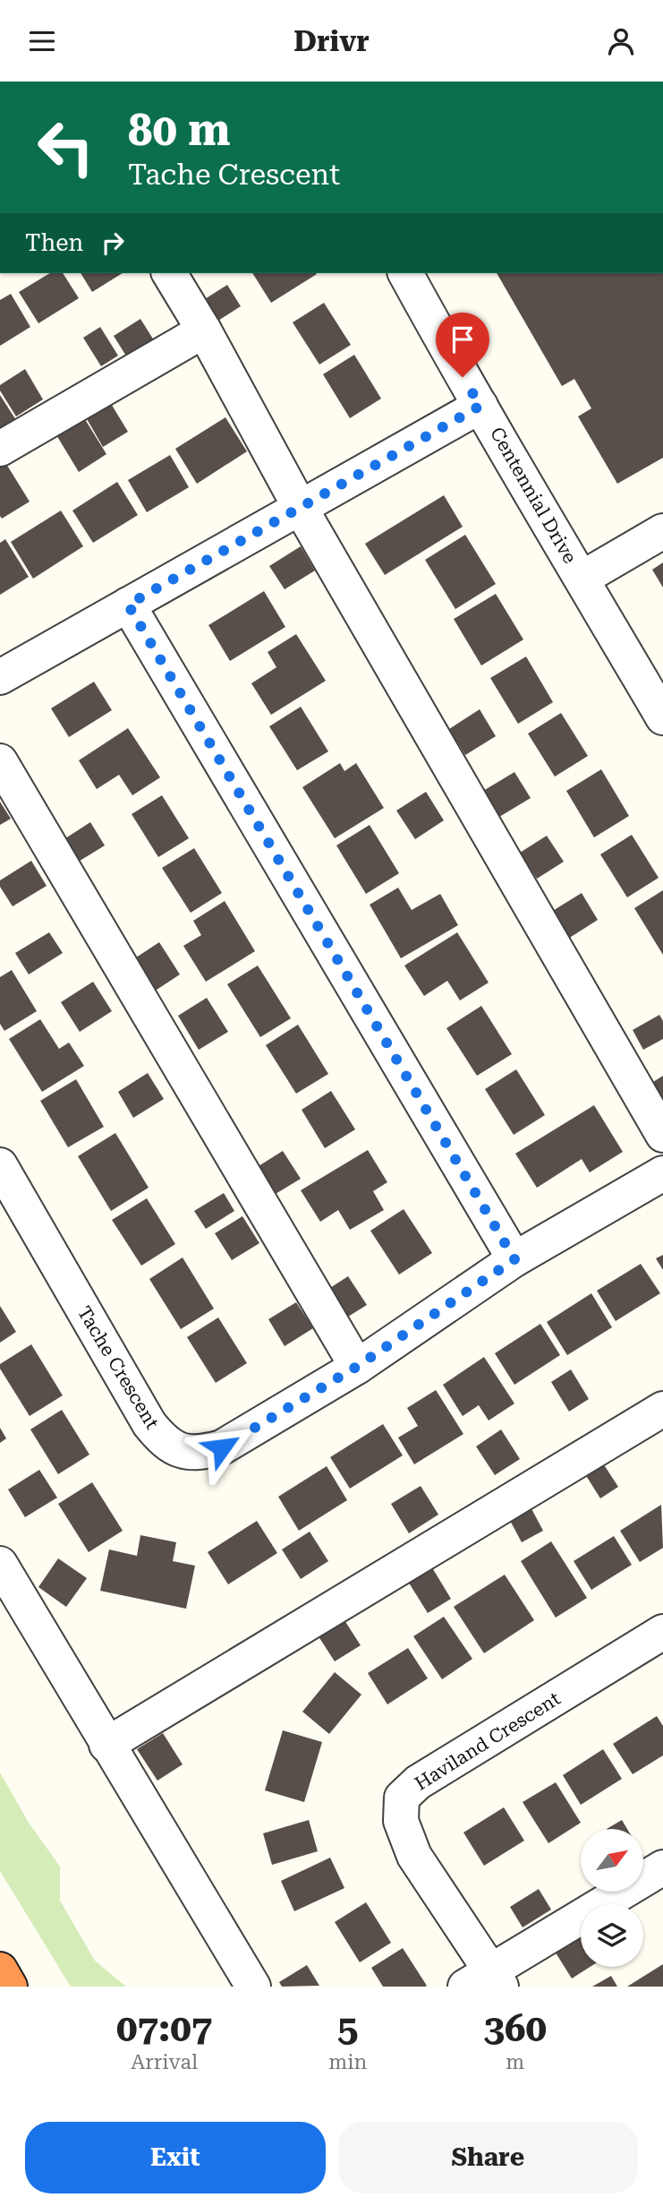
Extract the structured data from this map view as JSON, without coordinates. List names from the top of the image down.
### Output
{
  "streets": {
    "street": ["Centennial Drive", "Tache Crescent", "Haviland Crescent"]
  },
  "north": "top right",
  "page": {
    "header": "Drivr",
    "turn": ["80 m", "Tache Crescent"],
    "then": "Then",
    "eta": [
      "07:07",
      "Arrival",
      "5",
      "min",
      "360",
      "m"
    ],
    "buttons": ["Exit", "Share"]
  }
}
